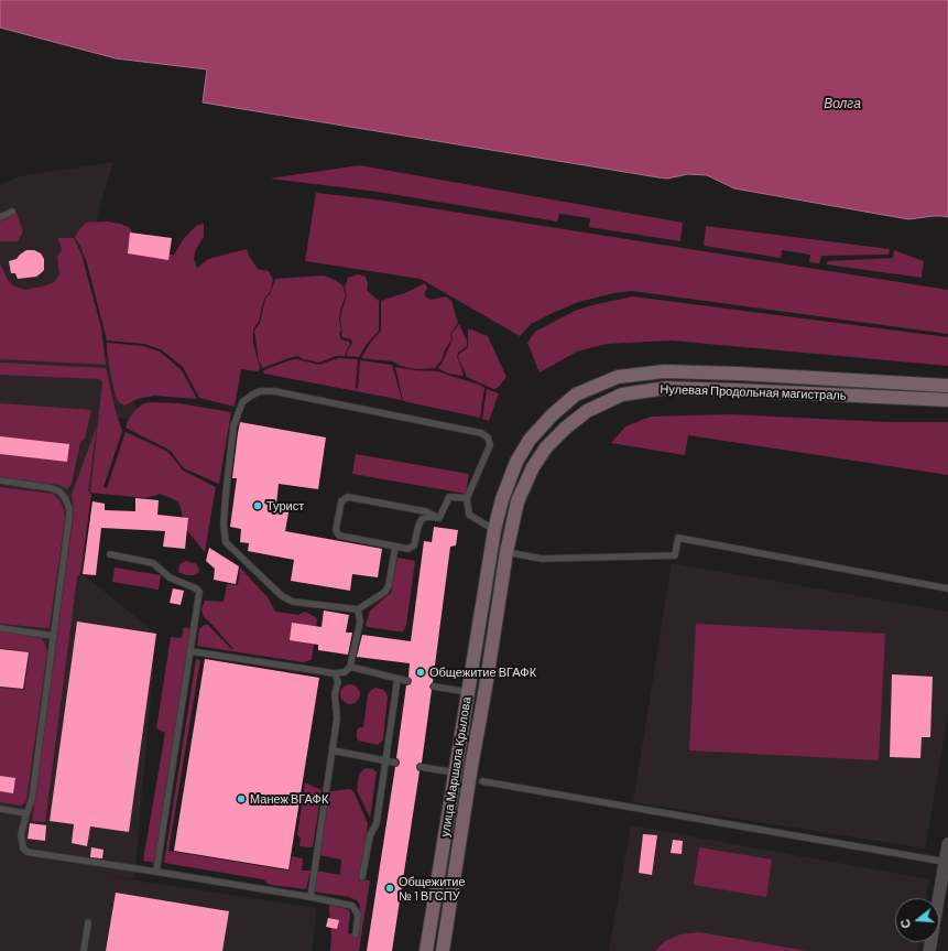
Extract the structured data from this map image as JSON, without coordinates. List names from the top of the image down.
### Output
{
  "streets": {
    "main road": ["Нулевая Продольная магистраль", "улица Маршала Крылова"]
  },
  "crossings": [
    ["Нулевая Продольная магистраль", "улица Маршала Крылова"]
  ],
  "water": ["Волга"],
  "places": [
    "Турист",
    "Общежитие ВГАФК",
    "Манеж ВГАФК",
    "Общежитие № 1 ВГСПУ"
  ],
  "north": "left"
}
